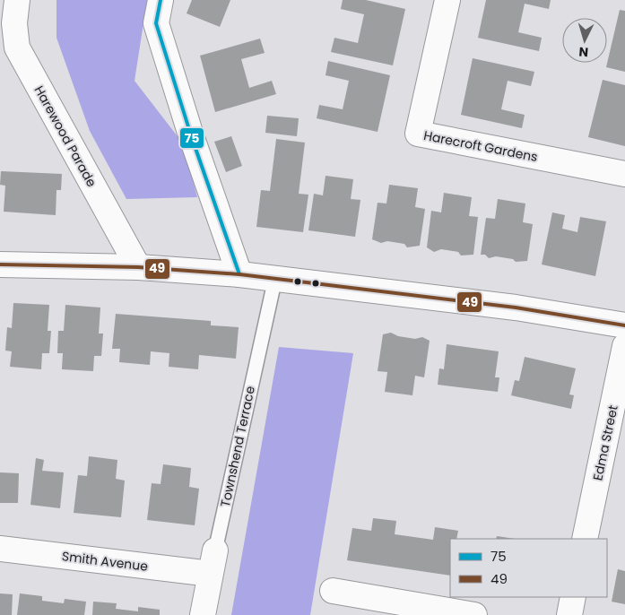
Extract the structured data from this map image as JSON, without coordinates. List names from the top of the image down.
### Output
{
  "streets": {
    "street": [
      "Harewood Parade",
      "Harecroft Gardens",
      "Edma Street",
      "Townshend Terrace",
      "Smith Avenue"
    ]
  },
  "crossings": [
    ["Townshend Terrace", "Smith Avenue"]
  ],
  "lines": ["transit line 75", "transit line 49"],
  "legend": ["75", "49"],
  "north": "bottom"
}
